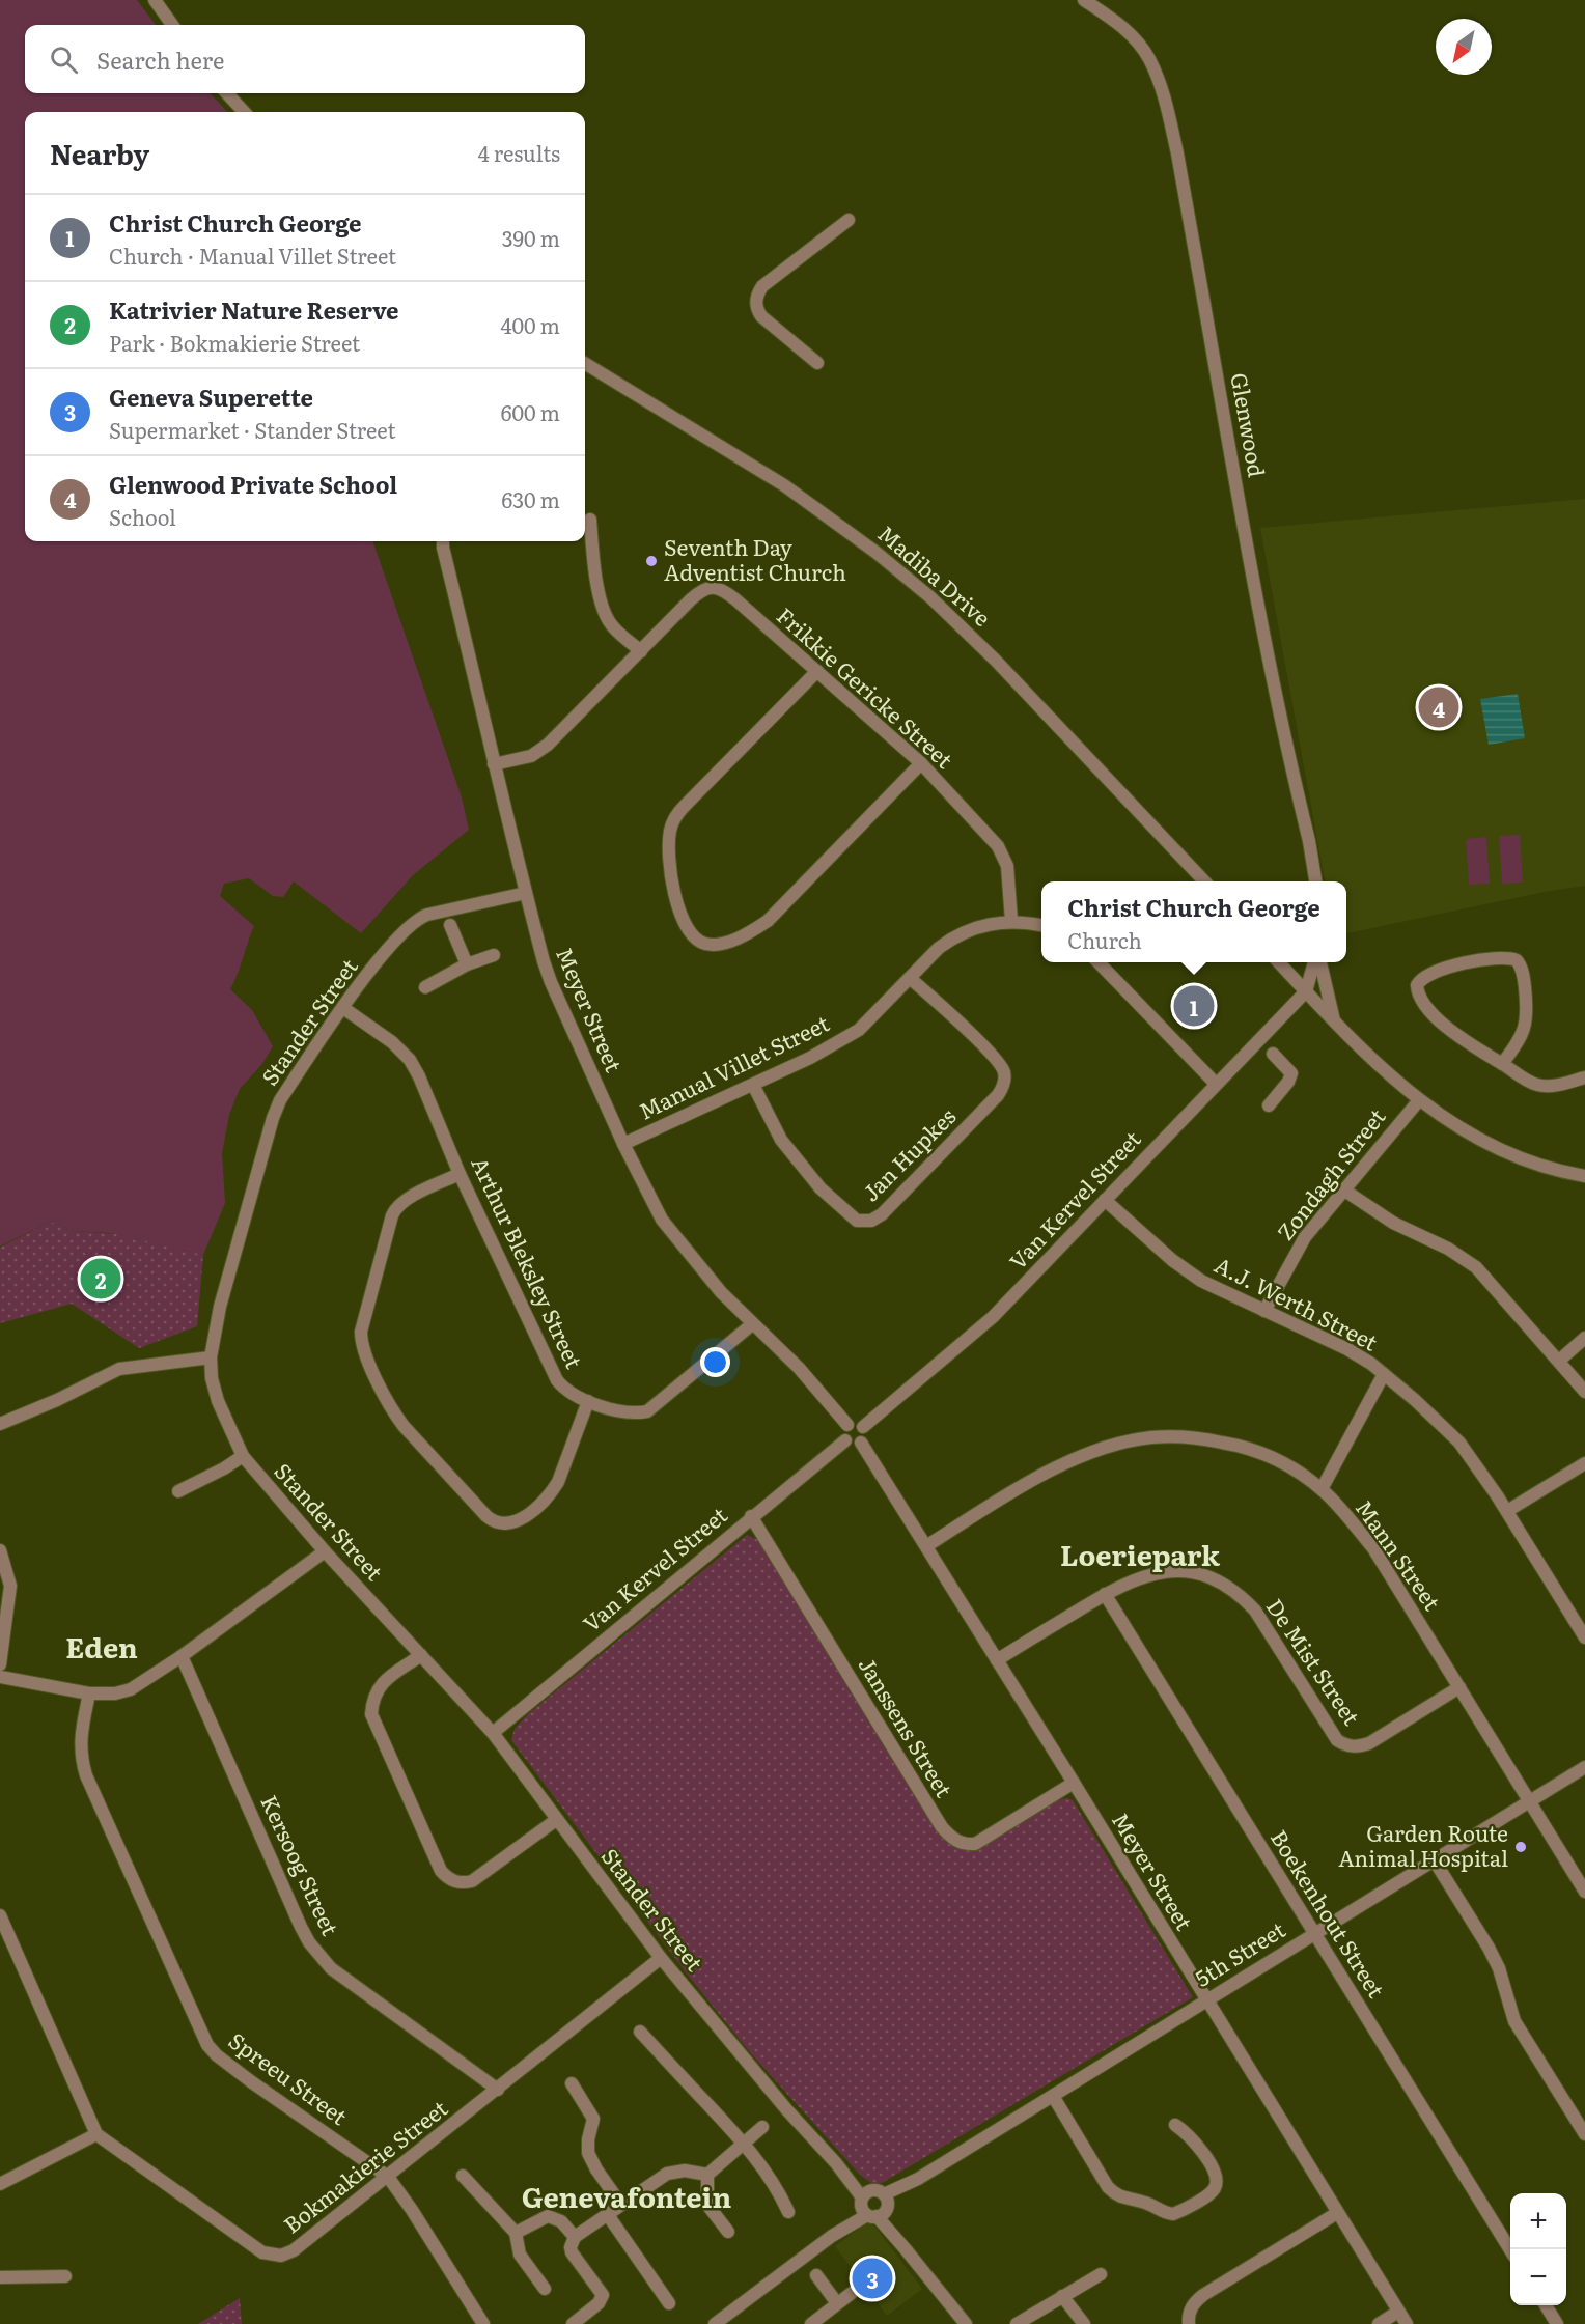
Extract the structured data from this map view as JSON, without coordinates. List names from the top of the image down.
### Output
{
  "streets": {
    "street": [
      "Glenwood",
      "Madiba Drive",
      "Frikkie Gericke Street",
      "Meyer Street",
      "Stander Street",
      "Manual Villet Street",
      "Jan Hupkes",
      "Zondagh Street",
      "Van Kervel Street",
      "Arthur Bleksley Street",
      "A.J. Werth Street",
      "Mann Street",
      "De Mist Street",
      "Janssens Street",
      "Kersoog Street",
      "Boekenhout Street",
      "5th Street",
      "Spreeu Street",
      "Bokmakierie Street"
    ]
  },
  "crossings": [
    ["Frikkie Gericke Street", "Meyer Street"],
    ["Frikkie Gericke Street", "Manual Villet Street"],
    ["Meyer Street", "Stander Street"],
    ["Meyer Street", "Manual Villet Street"],
    ["Meyer Street", "Van Kervel Street"],
    ["Meyer Street", "Arthur Bleksley Street"],
    ["Meyer Street", "Mann Street"],
    ["Meyer Street", "De Mist Street"],
    ["Meyer Street", "Janssens Street"],
    ["Meyer Street", "5th Street"],
    ["Stander Street", "Van Kervel Street"],
    ["Stander Street", "Arthur Bleksley Street"],
    ["Stander Street", "5th Street"],
    ["Stander Street", "Bokmakierie Street"],
    ["Manual Villet Street", "Jan Hupkes"],
    ["Zondagh Street", "A.J. Werth Street"],
    ["Van Kervel Street", "A.J. Werth Street"],
    ["Van Kervel Street", "Janssens Street"],
    ["Mann Street", "De Mist Street"],
    ["Mann Street", "5th Street"],
    ["De Mist Street", "Boekenhout Street"],
    ["Kersoog Street", "Bokmakierie Street"],
    ["Boekenhout Street", "5th Street"],
    ["Spreeu Street", "Bokmakierie Street"]
  ],
  "districts": ["Loeriepark", "Eden", "Genevafontein"],
  "places": ["Seventh Day Adventist Church", "Garden Route Animal Hospital"],
  "north": "bottom left",
  "page": {
    "search": "Search here",
    "heading": ["Nearby", "4 results"],
    "list": [
      {
        "mark": "1",
        "name": "Christ Church George",
        "note": "Church · Manual Villet Street",
        "value": "390 m"
      },
      {
        "mark": "2",
        "name": "Katrivier Nature Reserve",
        "note": "Park · Bokmakierie Street",
        "value": "400 m"
      },
      {
        "mark": "3",
        "name": "Geneva Superette",
        "note": "Supermarket · Stander Street",
        "value": "600 m"
      },
      {
        "mark": "4",
        "name": "Glenwood Private School",
        "note": "School",
        "value": "630 m"
      }
    ],
    "pins": [
      "4",
      "1",
      "2",
      "3"
    ],
    "popup": ["Christ Church George", "Church"],
    "map_buttons": ["+", "−"]
  }
}
